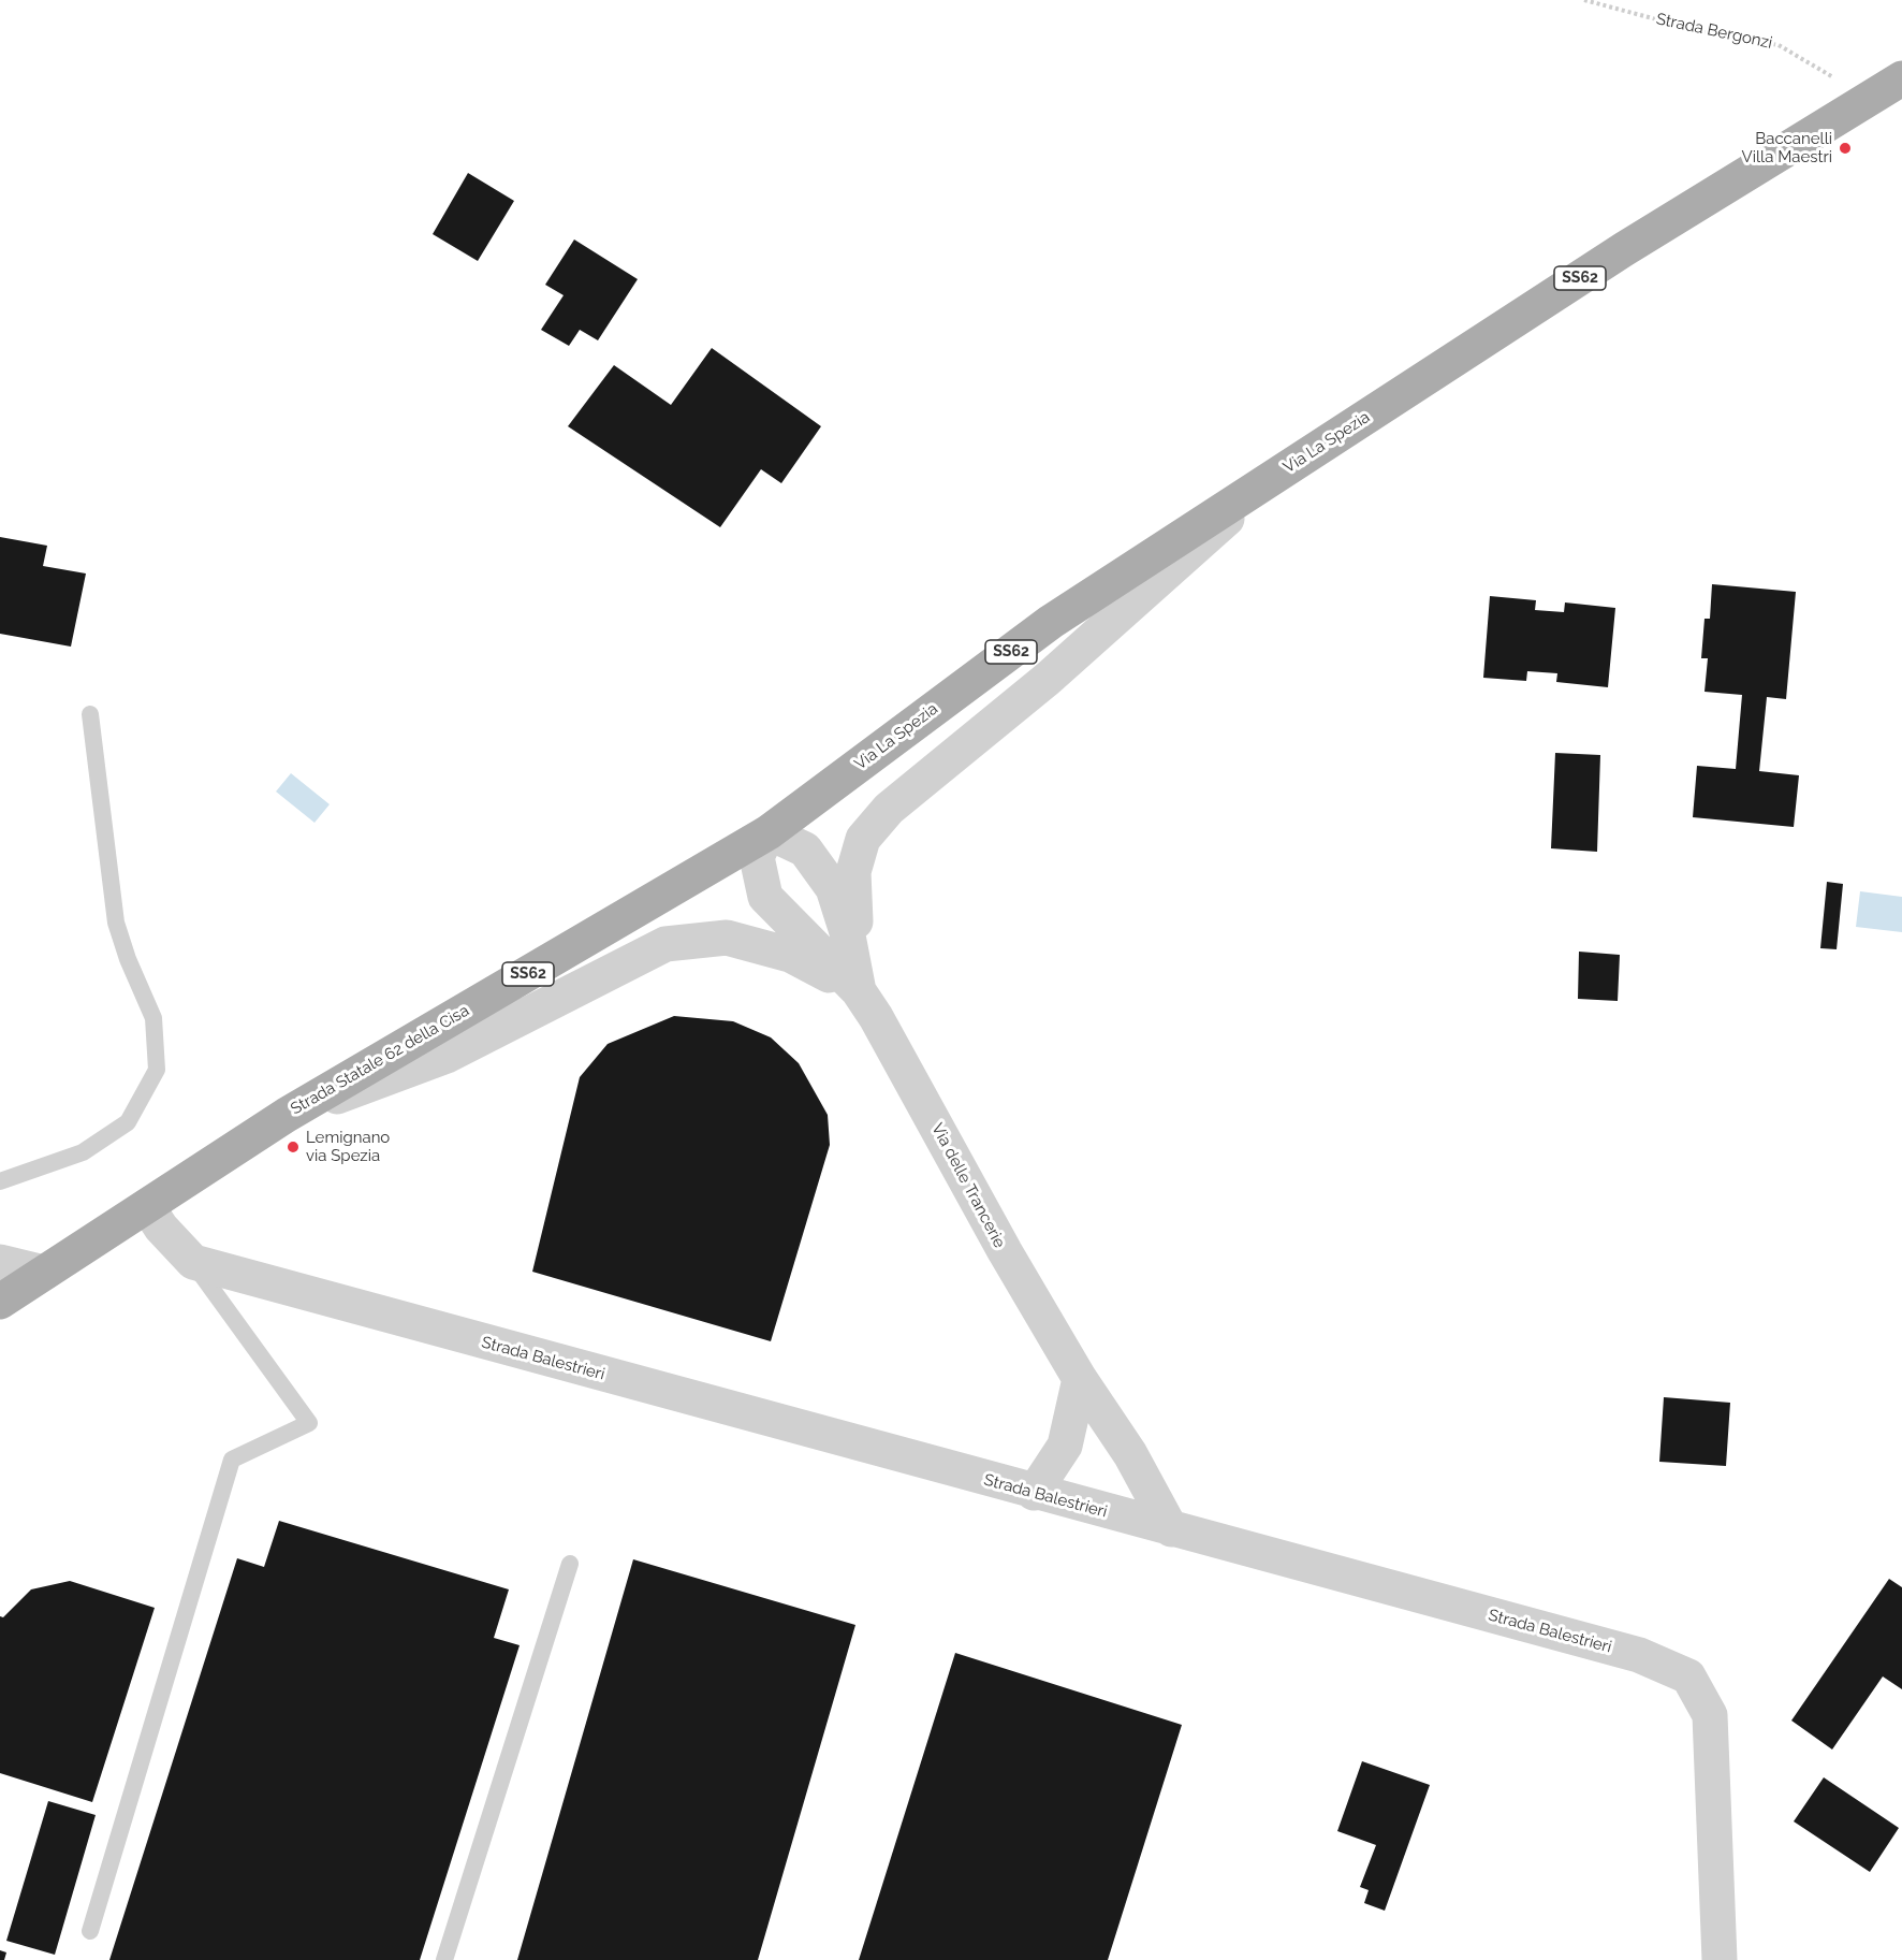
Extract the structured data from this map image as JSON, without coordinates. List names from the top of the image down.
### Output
{
  "streets": {
    "main road": ["SS62", "Via La Spezia", "Strada Statale 62 della Cisa"],
    "street": ["Via delle Trancerie", "Strada Balestrieri"],
    "path": ["Strada Bergonzi"]
  },
  "crossings": [
    ["Strada Bergonzi", "Via La Spezia"],
    ["Via La Spezia", "Strada Statale 62 della Cisa"],
    ["Via delle Trancerie", "Strada Balestrieri"]
  ],
  "places": ["Baccanelli Villa Maestri", "Lemignano via Spezia"]
}
